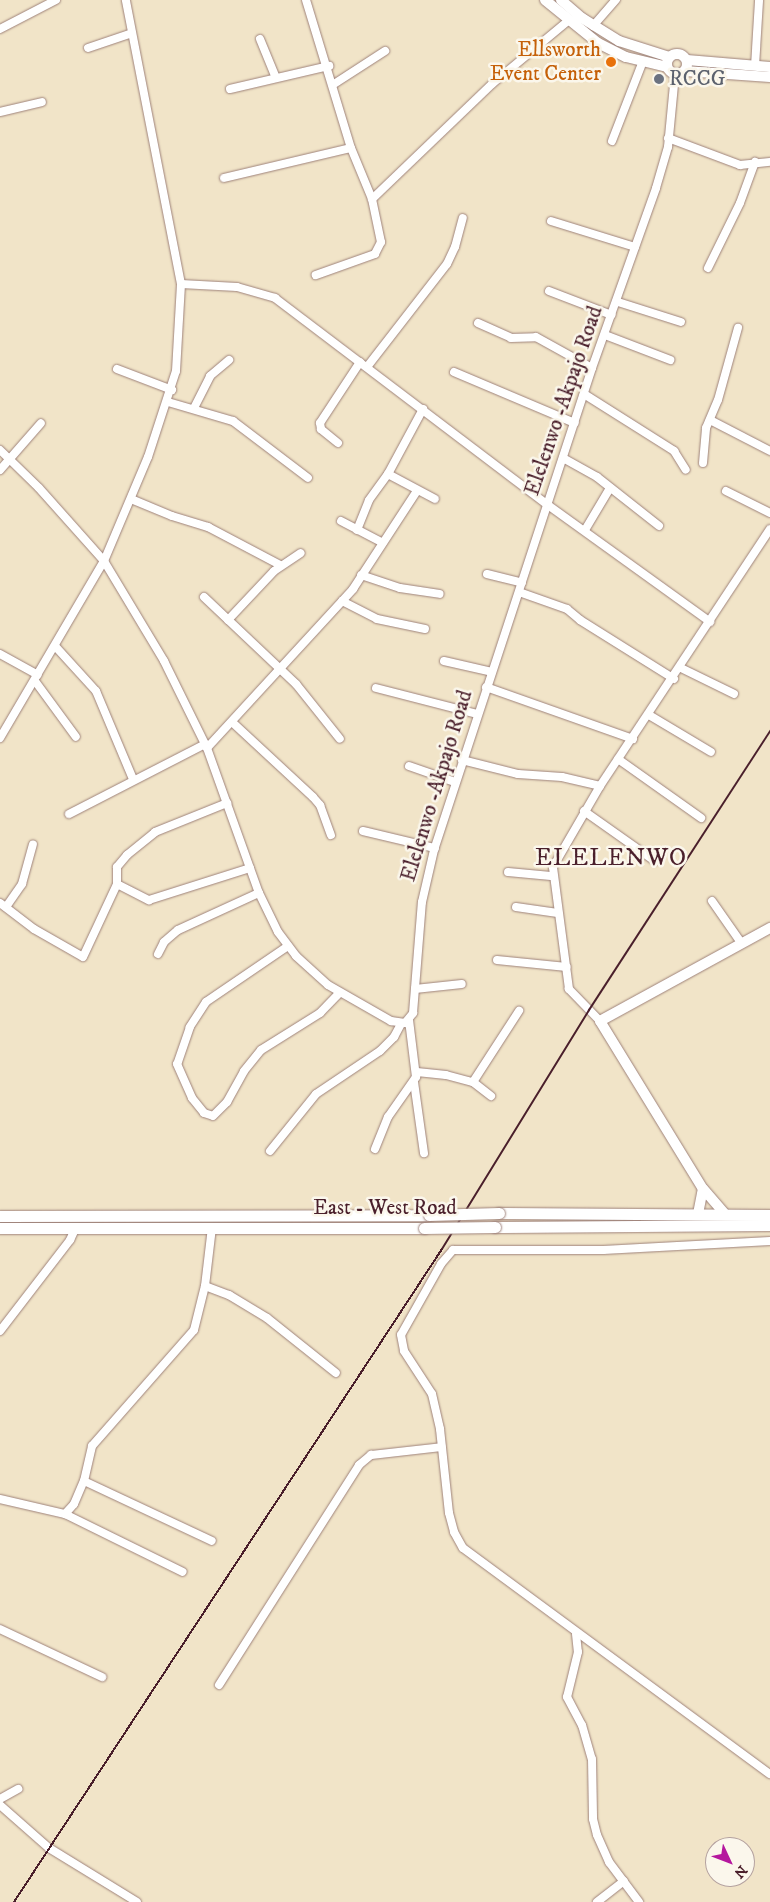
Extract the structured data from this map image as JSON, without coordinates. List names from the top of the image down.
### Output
{
  "streets": {
    "main road": ["East - West Road"],
    "street": ["Elelenwo -Akpajo Road"]
  },
  "districts": ["ELELENWO"],
  "places": ["Ellsworth Event Center", "RCCG"],
  "north": "bottom right"
}
